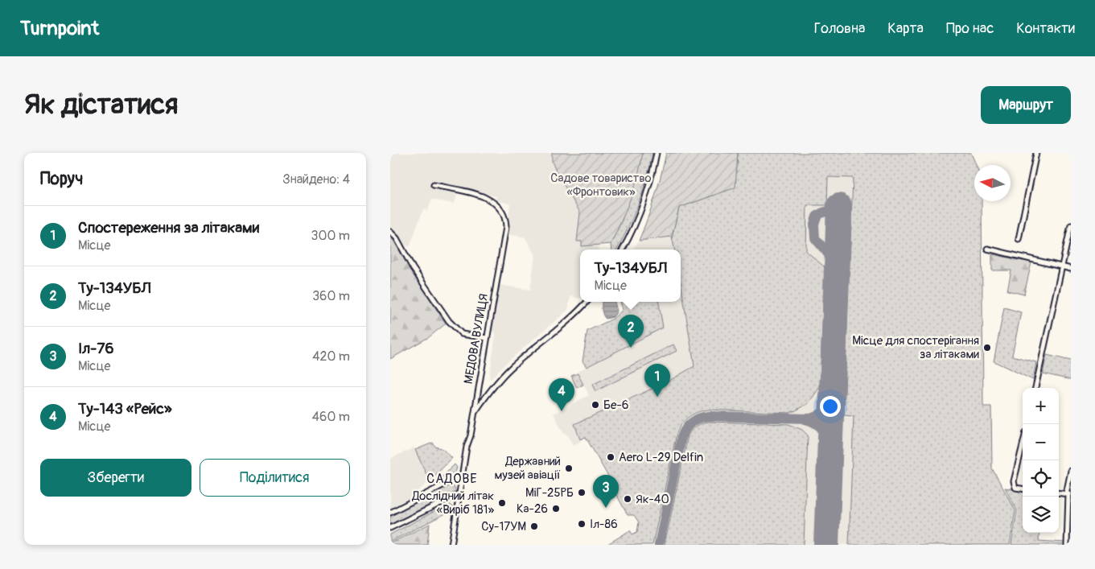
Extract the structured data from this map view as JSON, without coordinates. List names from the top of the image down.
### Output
{
  "streets": {
    "street": ["МЕДОВА ВУЛИЦЯ"]
  },
  "districts": ["САДОВЕ"],
  "parks": ["Садове товариство «Фронтовик»"],
  "places": [
    "Місце для спостерігання за літаками",
    "Бе-6",
    "Aero L-29 Delfin",
    "Державний музей авіації",
    "МіГ-25РБ",
    "Як-40",
    "Дослідний літак «Виріб 181»",
    "Ка-26",
    "Іл-86",
    "Су-17УМ"
  ],
  "north": "left",
  "page": {
    "header": "Turnpoint",
    "nav": [
      "Головна",
      "Карта",
      "Про нас",
      "Контакти"
    ],
    "buttons": [
      "Маршрут",
      ["Зберегти", "Поділитися"]
    ],
    "title": "Як дістатися",
    "heading": ["Поруч", "Знайдено: 4"],
    "list": [
      {
        "mark": "1",
        "name": "Спостереження за літаками",
        "note": "Місце",
        "value": "300 m"
      },
      {
        "mark": "2",
        "name": "Ту-134УБЛ",
        "note": "Місце",
        "value": "360 m"
      },
      {
        "mark": "3",
        "name": "Іл-76",
        "note": "Місце",
        "value": "420 m"
      },
      {
        "mark": "4",
        "name": "Ту-143 «Рейс»",
        "note": "Місце",
        "value": "460 m"
      }
    ],
    "popup": ["Ту-134УБЛ", "Місце"],
    "pins": [
      "2",
      "1",
      "4",
      "3"
    ],
    "map_buttons": ["+", "−"]
  }
}
